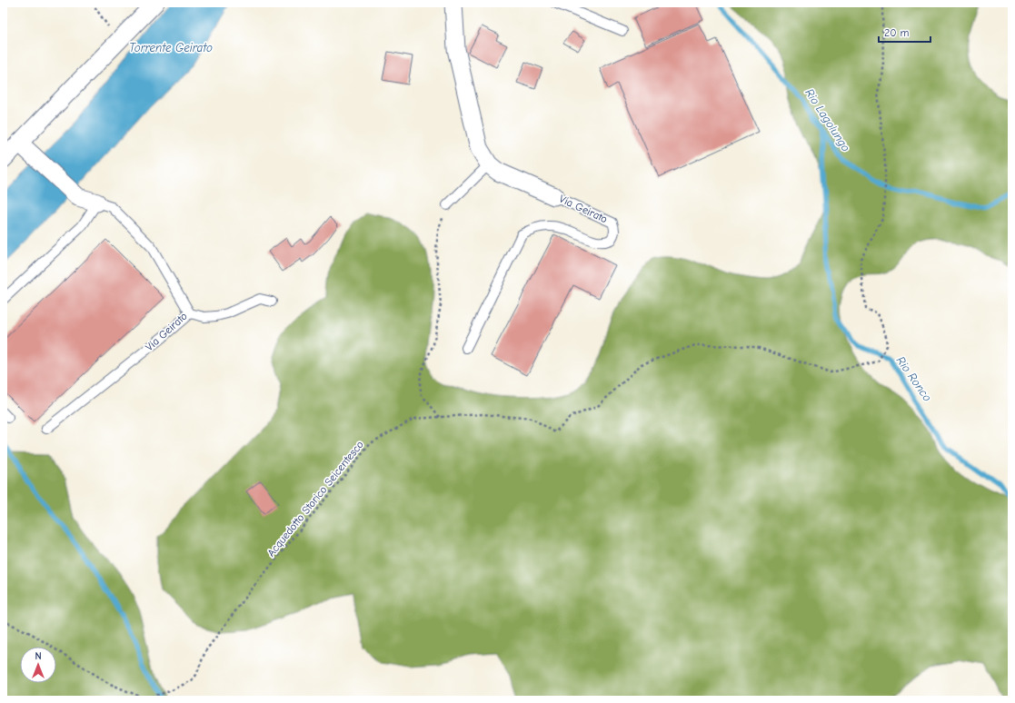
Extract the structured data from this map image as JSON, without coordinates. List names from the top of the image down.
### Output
{
  "streets": {
    "street": ["Via Geirato"],
    "path": ["Acquedotto Storico Seicentesco"]
  },
  "water": ["Torrente Geirato", "Rio Lagolungo", "Rio Ronco"],
  "scale_bar": "20 m",
  "north": "top"
}
